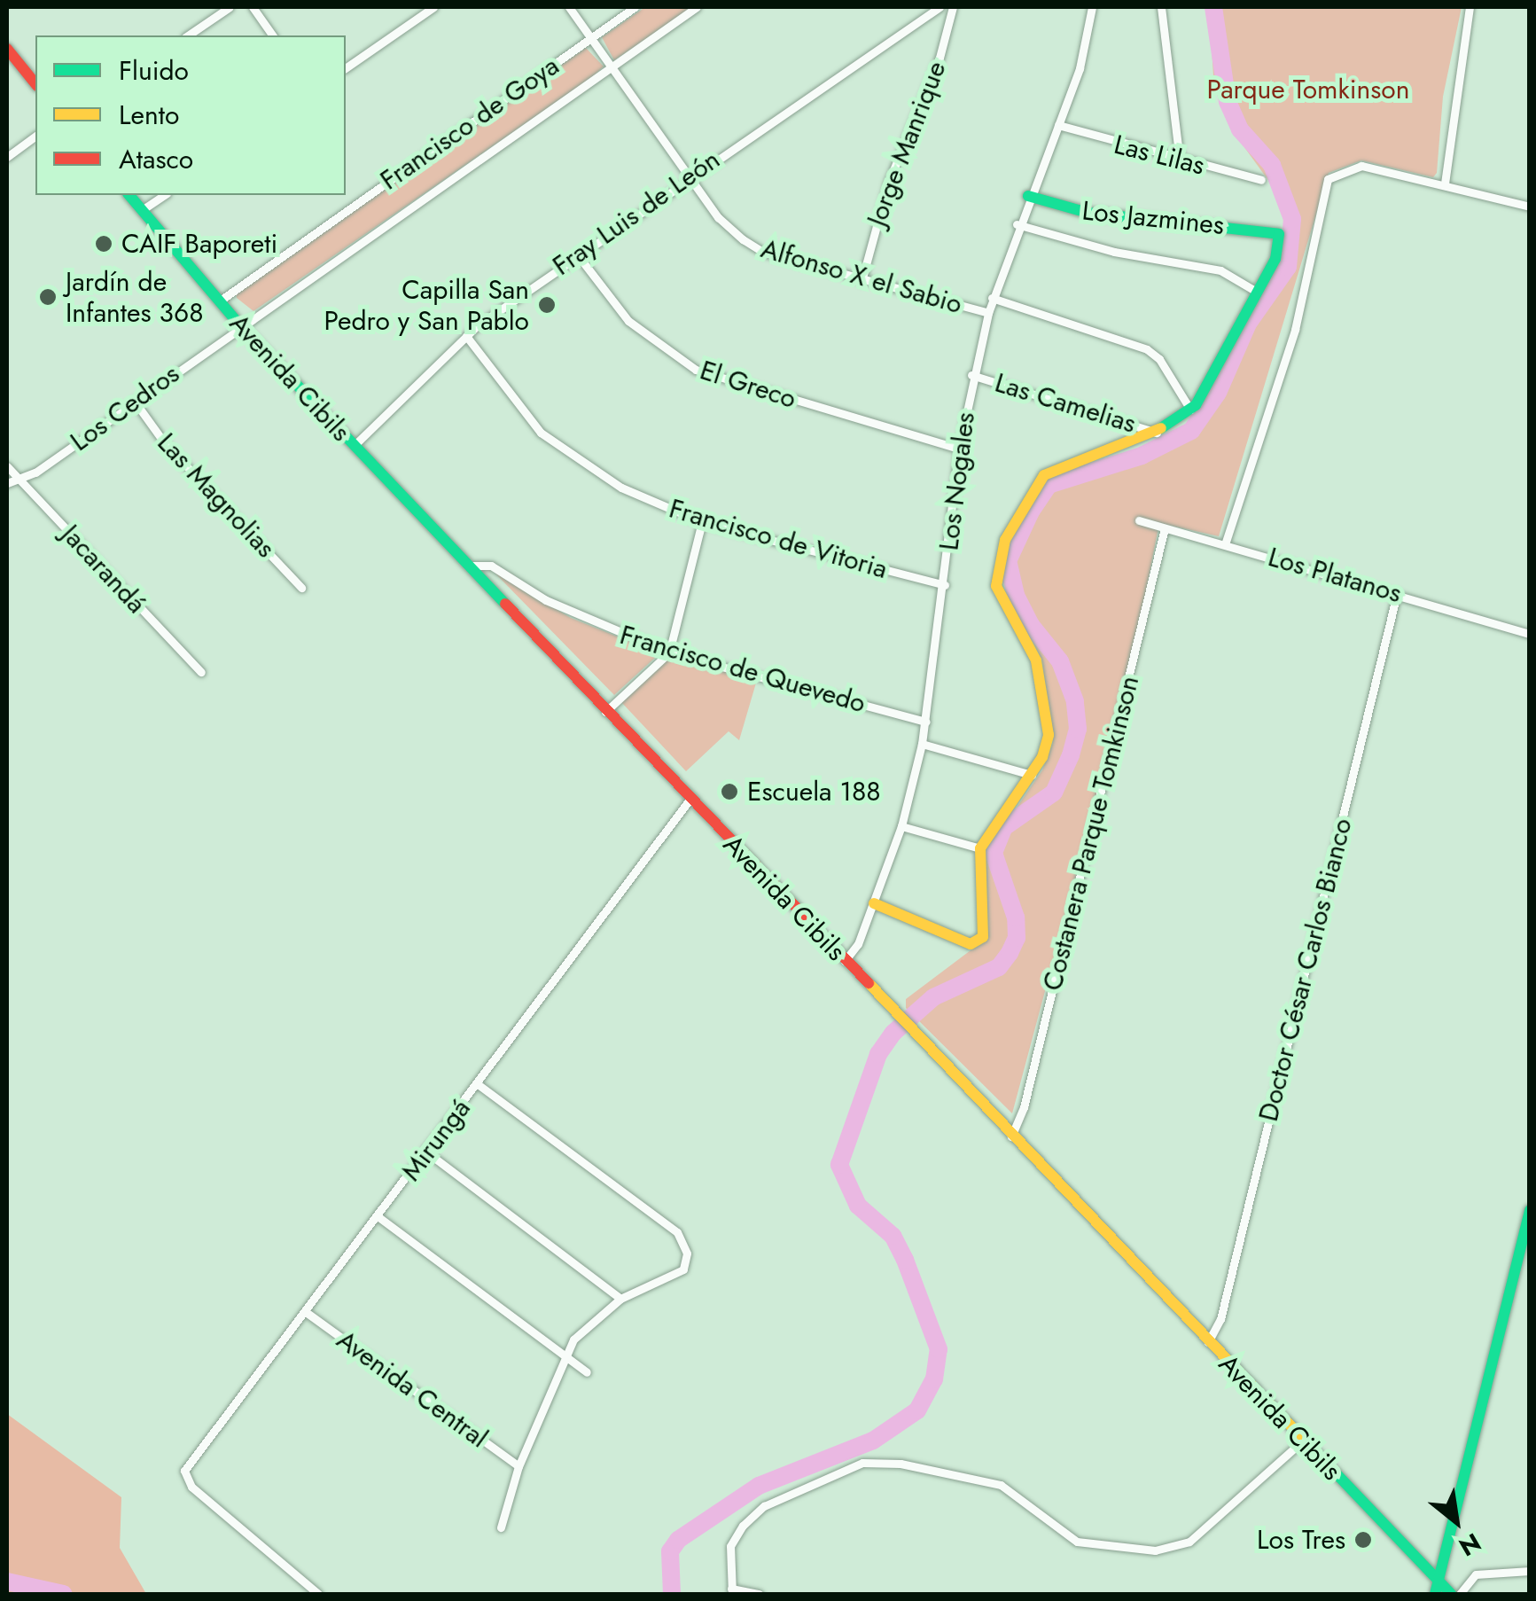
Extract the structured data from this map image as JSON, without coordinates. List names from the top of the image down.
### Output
{
  "streets": {
    "street": [
      "Francisco de Goya",
      "Jorge Manrique",
      "Las Lilas",
      "Fray Luis de León",
      "Los Jazmines",
      "Alfonso X el Sabio",
      "Avenida Cibils",
      "El Greco",
      "Las Camelias",
      "Los Cedros",
      "Los Nogales",
      "Las Magnolias",
      "Francisco de Vitoria",
      "Jacarandá",
      "Los Platanos",
      "Francisco de Quevedo",
      "Costanera Parque Tomkinson",
      "Doctor César Carlos Bianco",
      "Mirungá",
      "Avenida Central"
    ]
  },
  "crossings": [
    ["Francisco de Goya", "Alfonso X el Sabio"],
    ["Francisco de Goya", "Avenida Cibils"],
    ["Francisco de Goya", "Los Cedros"],
    ["Jorge Manrique", "Alfonso X el Sabio"],
    ["Las Lilas", "Los Nogales"],
    ["Fray Luis de León", "Alfonso X el Sabio"],
    ["Fray Luis de León", "Avenida Cibils"],
    ["Fray Luis de León", "El Greco"],
    ["Fray Luis de León", "Francisco de Vitoria"],
    ["Los Jazmines", "Los Nogales"],
    ["Alfonso X el Sabio", "Los Nogales"],
    ["Avenida Cibils", "Los Cedros"],
    ["Avenida Cibils", "Los Nogales"],
    ["Avenida Cibils", "Francisco de Quevedo"],
    ["Avenida Cibils", "Costanera Parque Tomkinson"],
    ["Avenida Cibils", "Doctor César Carlos Bianco"],
    ["Avenida Cibils", "Mirungá"],
    ["El Greco", "Los Nogales"],
    ["Las Camelias", "Los Nogales"],
    ["Los Cedros", "Las Magnolias"],
    ["Los Cedros", "Jacarandá"],
    ["Los Nogales", "Francisco de Vitoria"],
    ["Los Nogales", "Francisco de Quevedo"],
    ["Los Platanos", "Costanera Parque Tomkinson"],
    ["Los Platanos", "Doctor César Carlos Bianco"],
    ["Mirungá", "Avenida Central"]
  ],
  "parks": ["Parque Tomkinson"],
  "places": [
    "CAIF Baporeti",
    "Jardín de Infantes 368",
    "Capilla San Pedro y San Pablo",
    "Escuela 188",
    "Los Tres"
  ],
  "legend": ["Fluido", "Lento", "Atasco"],
  "north": "bottom right"
}
